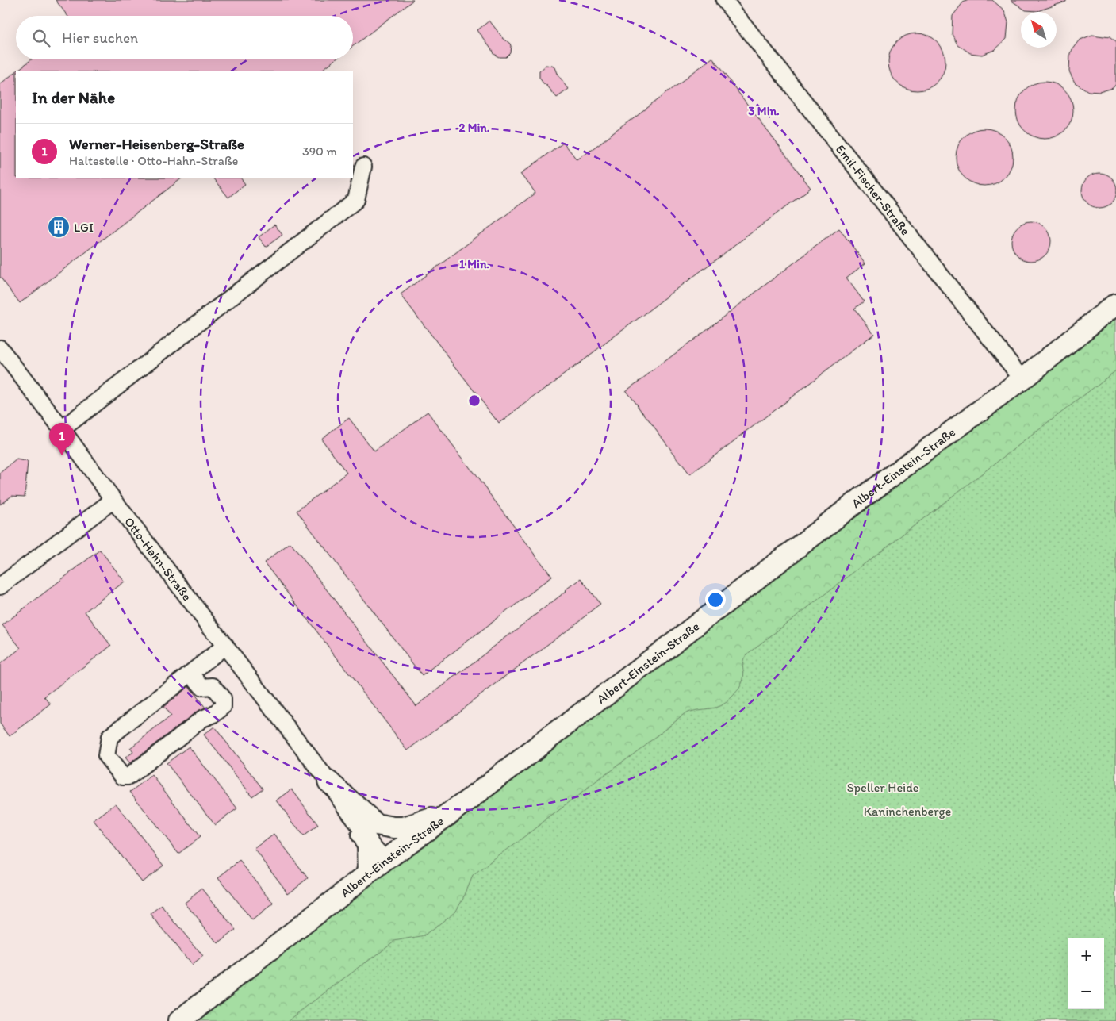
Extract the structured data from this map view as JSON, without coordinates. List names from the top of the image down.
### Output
{
  "streets": {
    "main road": ["Albert-Einstein-Straße"],
    "street": ["Emil-Fischer-Straße", "Otto-Hahn-Straße"]
  },
  "crossings": [
    ["Emil-Fischer-Straße", "Albert-Einstein-Straße"],
    ["Albert-Einstein-Straße", "Otto-Hahn-Straße"]
  ],
  "parks": ["Speller Heide", "Kaninchenberge"],
  "places": {
    "building": ["LGI"]
  },
  "north": "top left",
  "page": {
    "search": "Hier suchen",
    "heading": "In der Nähe",
    "list": [
      {
        "mark": "1",
        "name": "Werner-Heisenberg-Straße",
        "note": "Haltestelle · Otto-Hahn-Straße",
        "value": "390 m"
      }
    ],
    "pins": "1",
    "map_buttons": ["+", "−"]
  },
  "rings": ["3 Min.", "2 Min.", "1 Min."]
}
